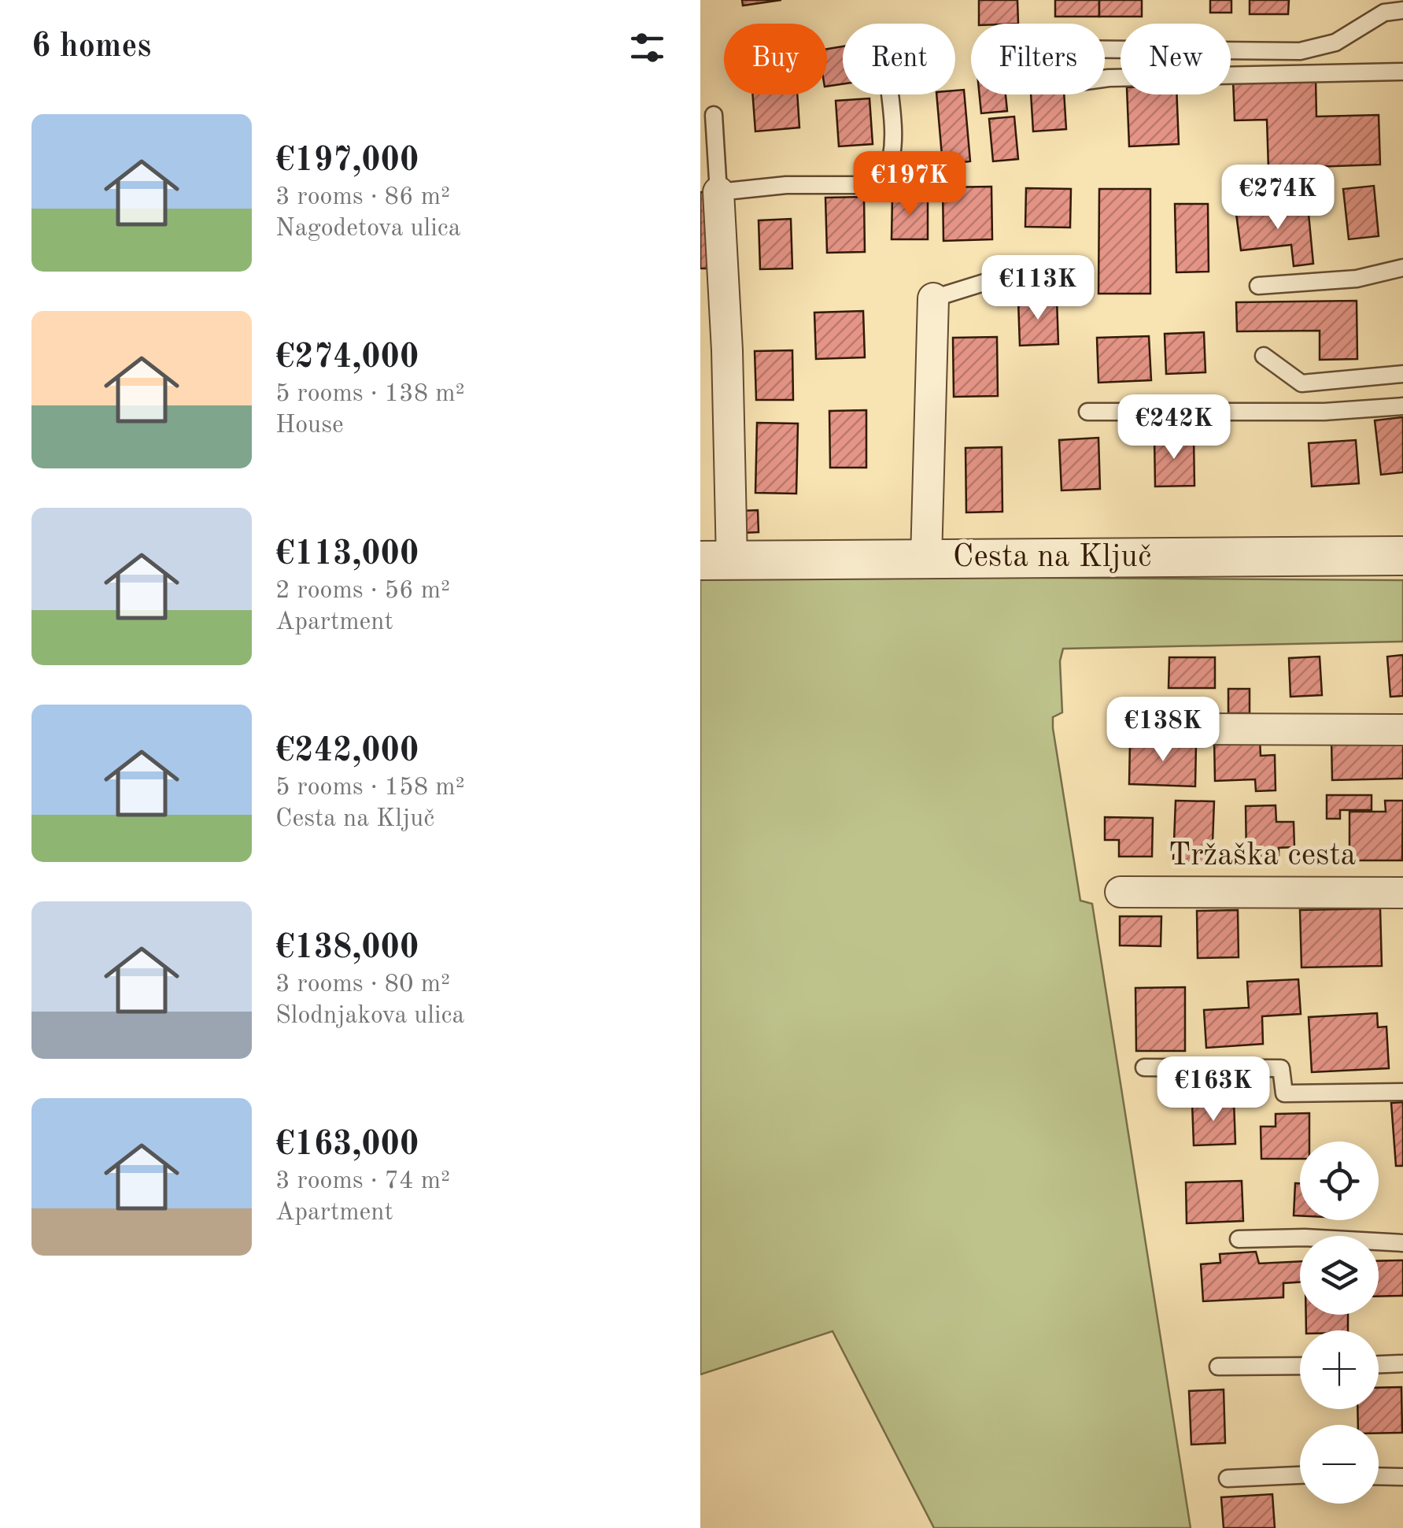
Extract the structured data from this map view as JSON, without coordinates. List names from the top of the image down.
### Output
{
  "streets": {
    "street": ["Cesta na Ključ", "Tržaška cesta"]
  },
  "page": {
    "heading": "6 homes",
    "chip": [
      "Buy",
      "Rent",
      "Filters",
      "New"
    ],
    "list": [
      {
        "name": "€197,000",
        "note": "3 rooms · 86 m² · Nagodetova ulica"
      },
      {
        "name": "€274,000",
        "note": "5 rooms · 138 m² · House"
      },
      {
        "name": "€113,000",
        "note": "2 rooms · 56 m² · Apartment"
      },
      {
        "name": "€242,000",
        "note": "5 rooms · 158 m² · Cesta na Ključ"
      },
      {
        "name": "€138,000",
        "note": "3 rooms · 80 m² · Slodnjakova ulica"
      },
      {
        "name": "€163,000",
        "note": "3 rooms · 74 m² · Apartment"
      }
    ],
    "price": [
      "€197K",
      "€274K",
      "€113K",
      "€242K",
      "€138K",
      "€163K"
    ],
    "map_buttons": ["+", "−"]
  }
}
